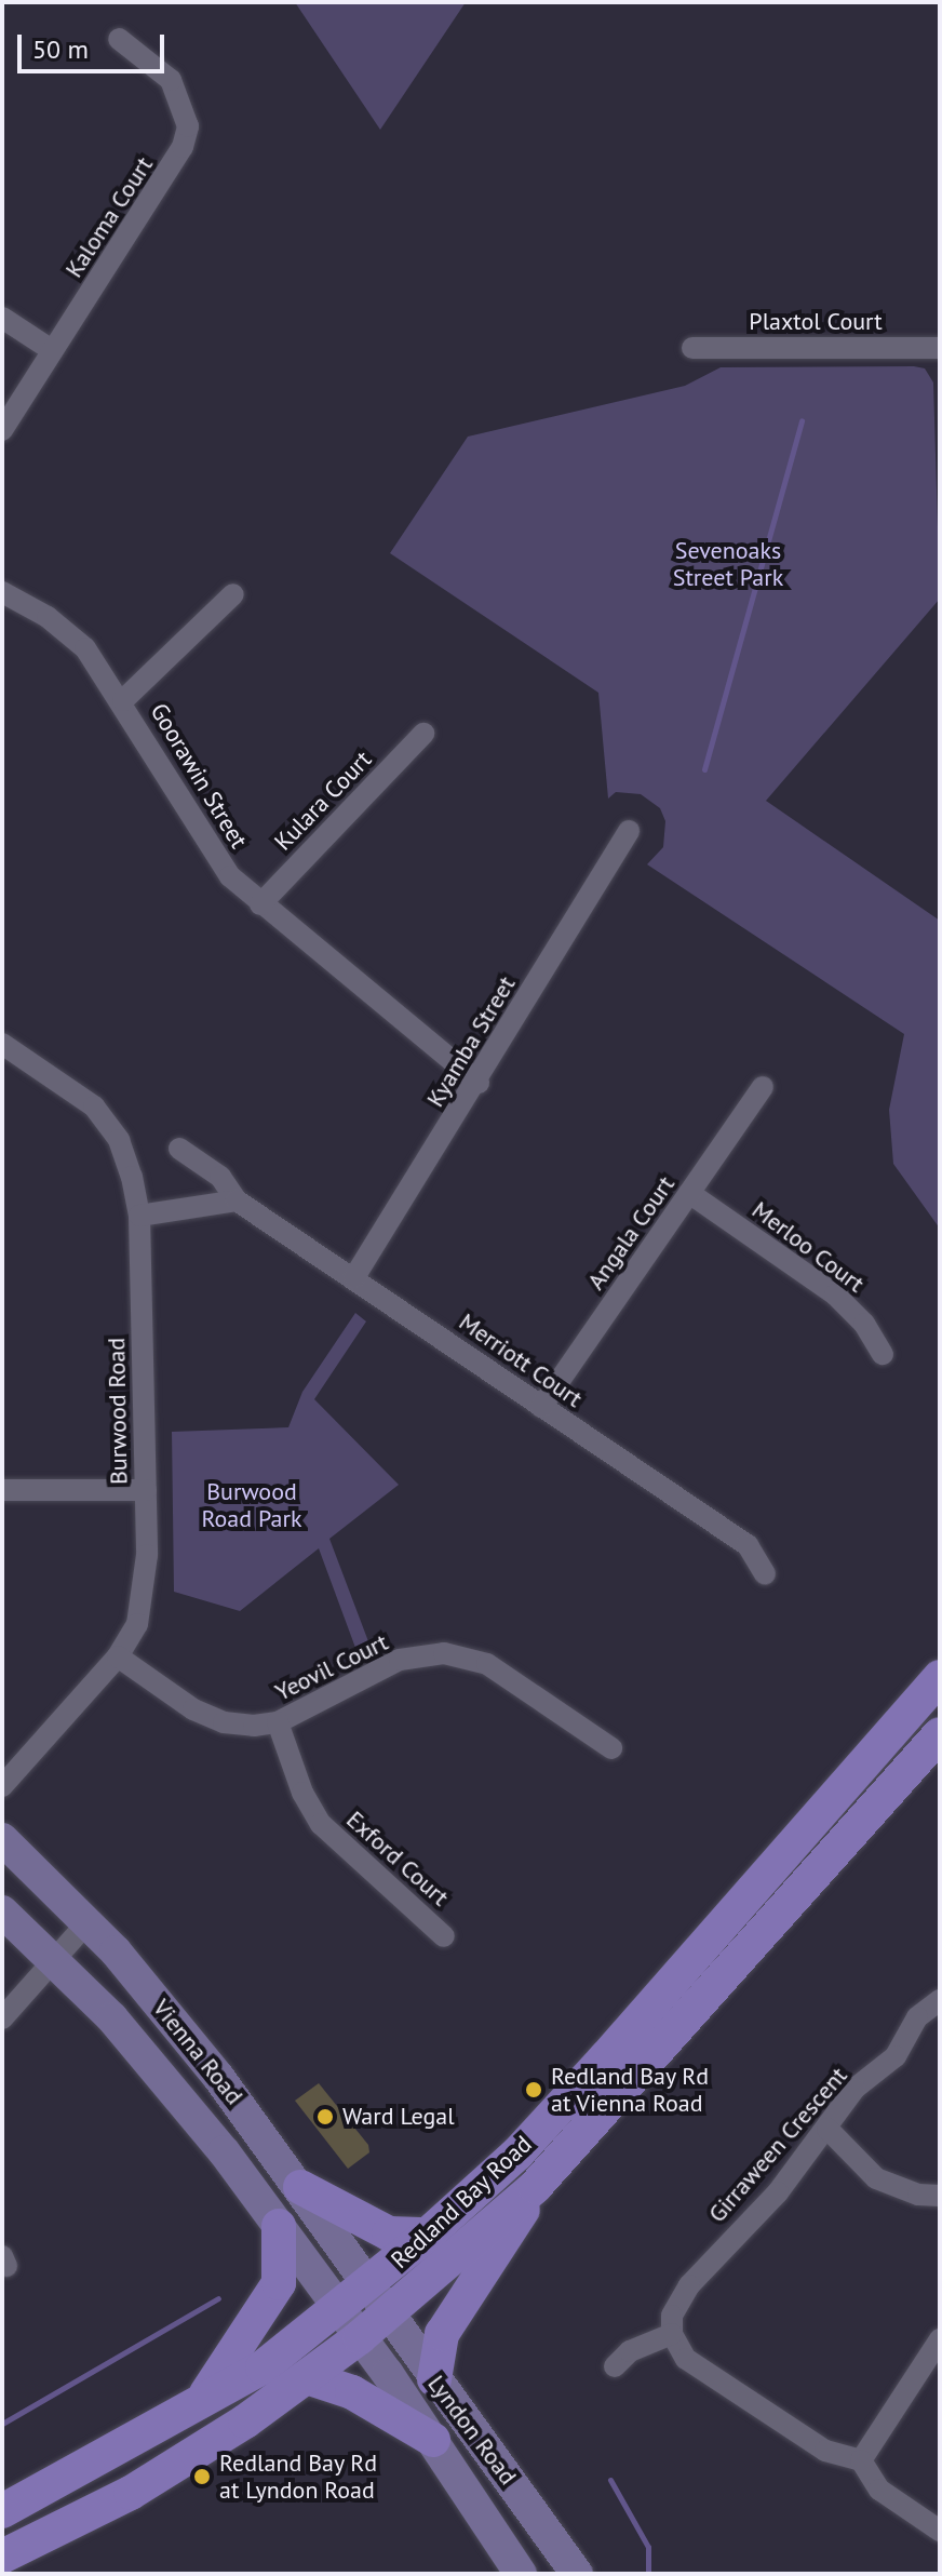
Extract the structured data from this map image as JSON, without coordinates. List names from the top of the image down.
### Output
{
  "streets": {
    "main road": ["Vienna Road", "Redland Bay Road", "Lyndon Road"],
    "street": [
      "Kaloma Court",
      "Plaxtol Court",
      "Goorawin Street",
      "Kulara Court",
      "Kyamba Street",
      "Angala Court",
      "Merloo Court",
      "Merriott Court",
      "Burwood Road",
      "Yeovil Court",
      "Exford Court",
      "Girraween Crescent"
    ]
  },
  "crossings": [
    ["Goorawin Street", "Kulara Court"],
    ["Goorawin Street", "Kyamba Street"],
    ["Kyamba Street", "Merriott Court"],
    ["Angala Court", "Merloo Court"],
    ["Angala Court", "Merriott Court"],
    ["Burwood Road", "Yeovil Court"],
    ["Yeovil Court", "Exford Court"],
    ["Vienna Road", "Redland Bay Road"],
    ["Vienna Road", "Lyndon Road"],
    ["Redland Bay Road", "Lyndon Road"]
  ],
  "parks": ["Sevenoaks Street Park", "Burwood Road Park"],
  "places": ["Redland Bay Rd at Vienna Road", "Ward Legal", "Redland Bay Rd at Lyndon Road"],
  "scale_bar": "50 m"
}
